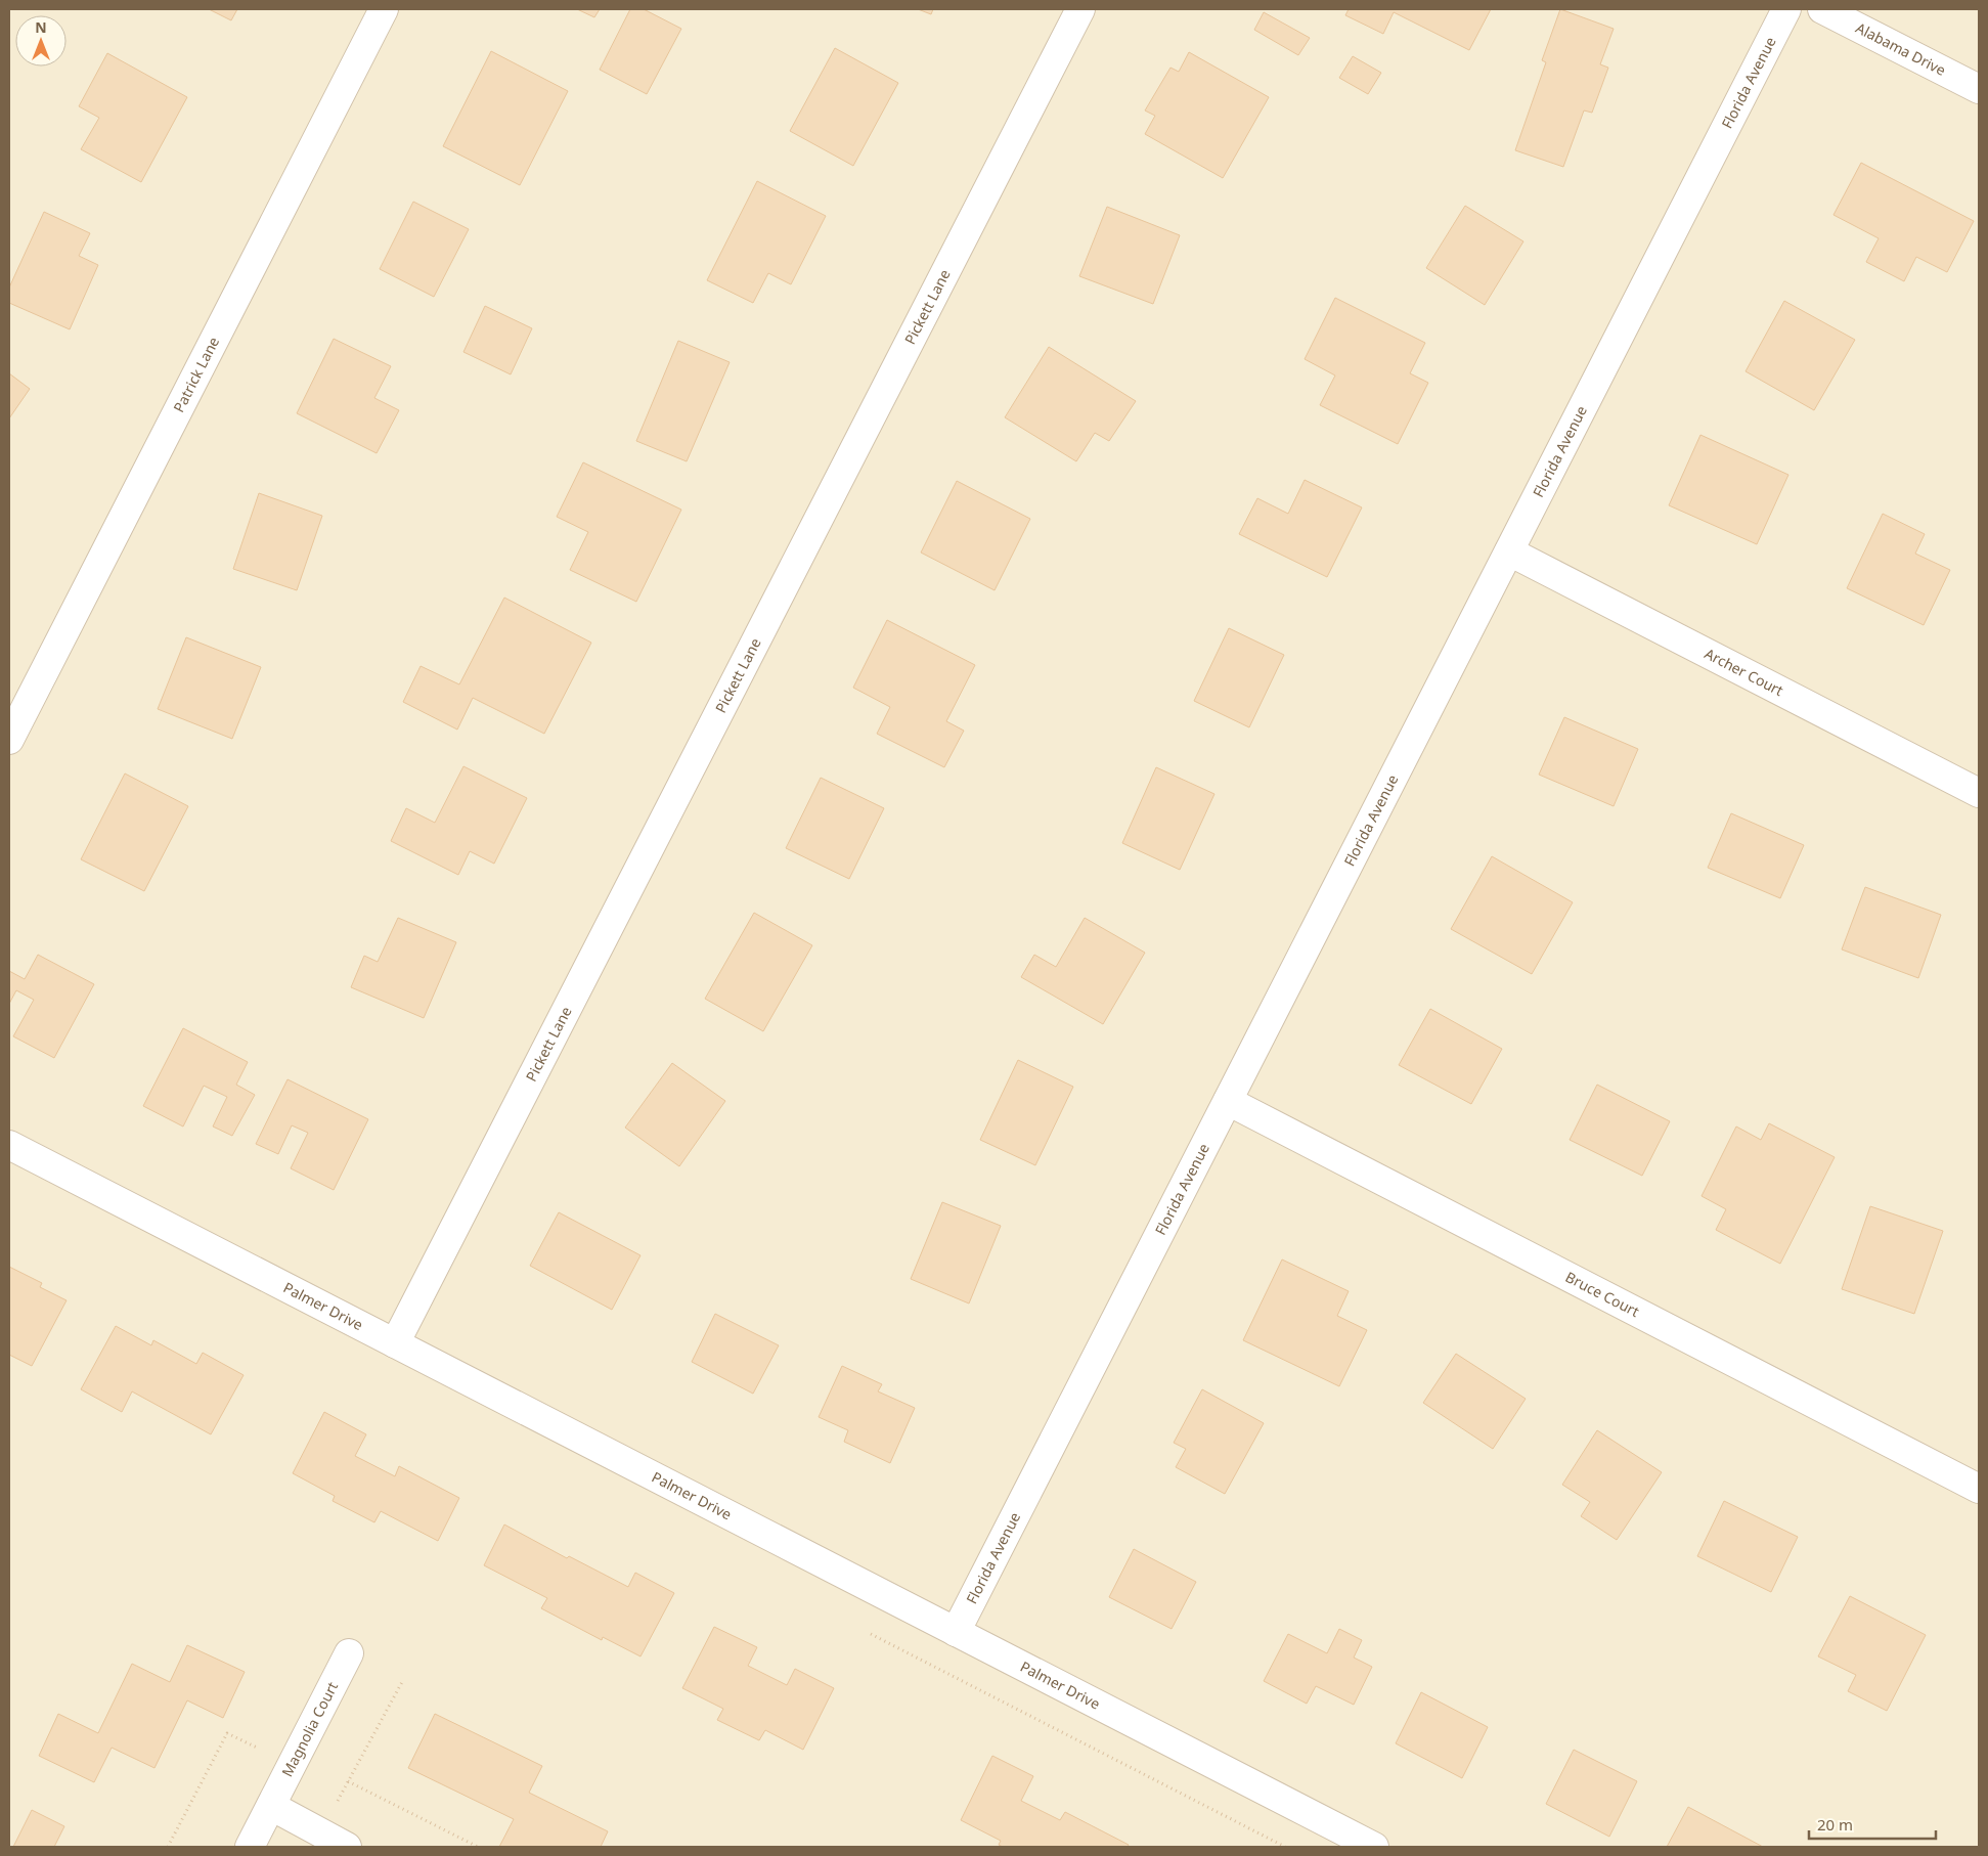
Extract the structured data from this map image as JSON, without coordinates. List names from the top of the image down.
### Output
{
  "streets": {
    "street": [
      "Alabama Drive",
      "Florida Avenue",
      "Pickett Lane",
      "Patrick Lane",
      "Archer Court",
      "Bruce Court",
      "Palmer Drive",
      "Magnolia Court"
    ]
  },
  "crossings": [
    ["Florida Avenue", "Archer Court"],
    ["Florida Avenue", "Bruce Court"],
    ["Florida Avenue", "Palmer Drive"],
    ["Pickett Lane", "Palmer Drive"]
  ],
  "scale_bar": "20 m",
  "north": "top"
}
